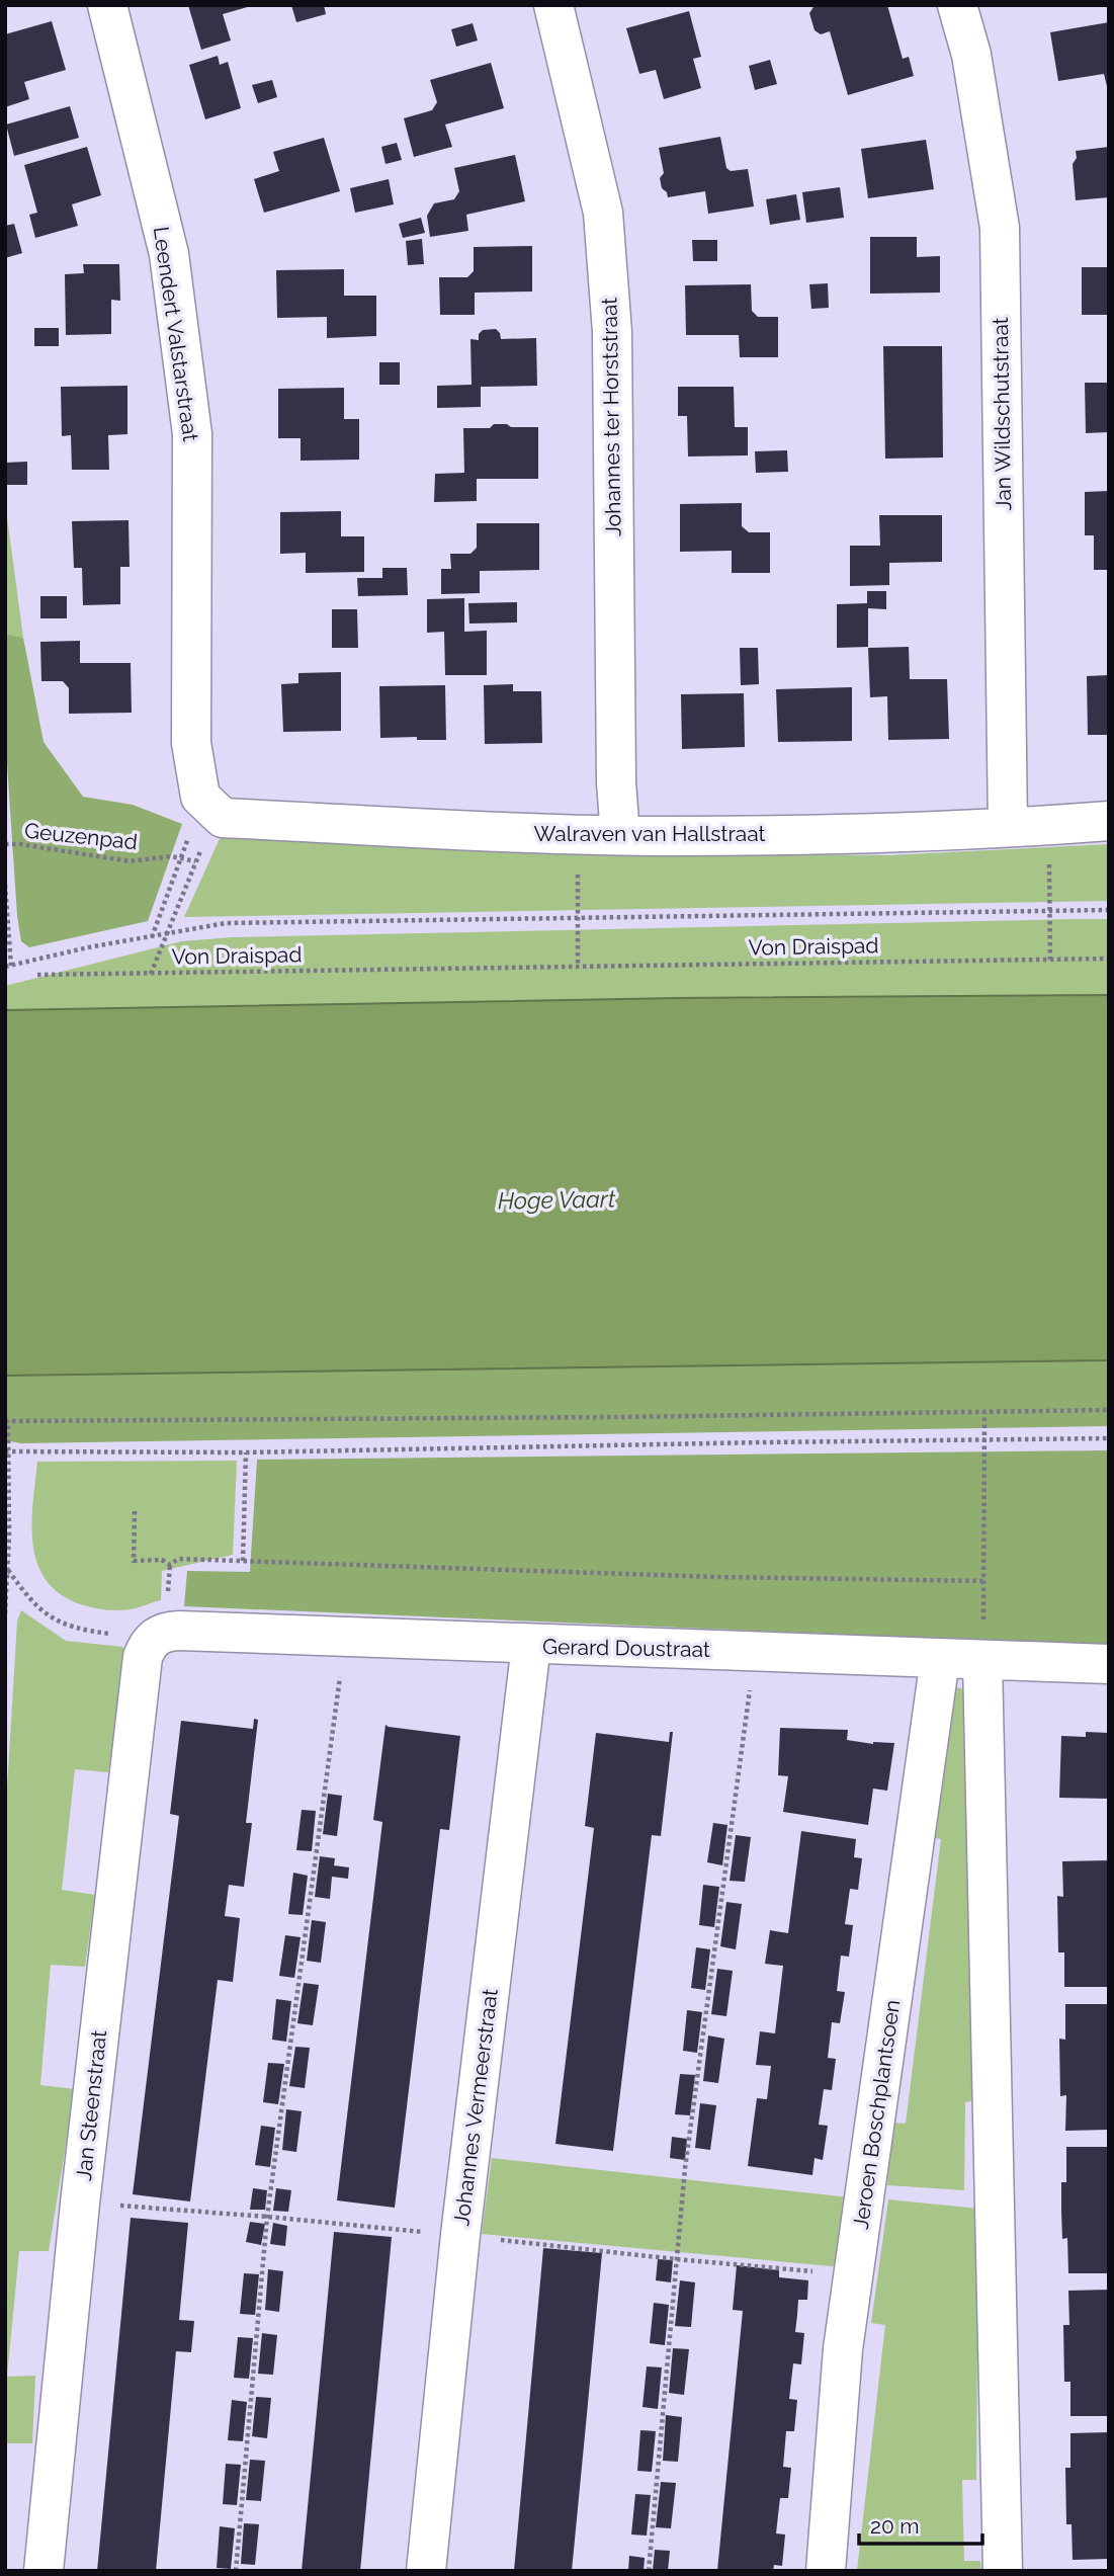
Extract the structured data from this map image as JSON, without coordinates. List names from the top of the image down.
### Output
{
  "streets": {
    "street": [
      "Leendert Valstarstraat",
      "Jan Wildschutstraat",
      "Johannes ter Horststraat",
      "Walraven van Hallstraat",
      "Gerard Doustraat",
      "Jan Steenstraat",
      "Johannes Vermeerstraat",
      "Jeroen Boschplantsoen"
    ],
    "path": ["Geuzenpad", "Von Draispad"]
  },
  "crossings": [
    ["Leendert Valstarstraat", "Walraven van Hallstraat"],
    ["Leendert Valstarstraat", "Von Draispad"],
    ["Jan Wildschutstraat", "Walraven van Hallstraat"],
    ["Johannes ter Horststraat", "Walraven van Hallstraat"],
    ["Walraven van Hallstraat", "Von Draispad"],
    ["Geuzenpad", "Von Draispad"],
    ["Gerard Doustraat", "Jan Steenstraat"],
    ["Gerard Doustraat", "Johannes Vermeerstraat"],
    ["Gerard Doustraat", "Jeroen Boschplantsoen"]
  ],
  "water": ["Hoge Vaart"],
  "scale_bar": "20 m"
}
